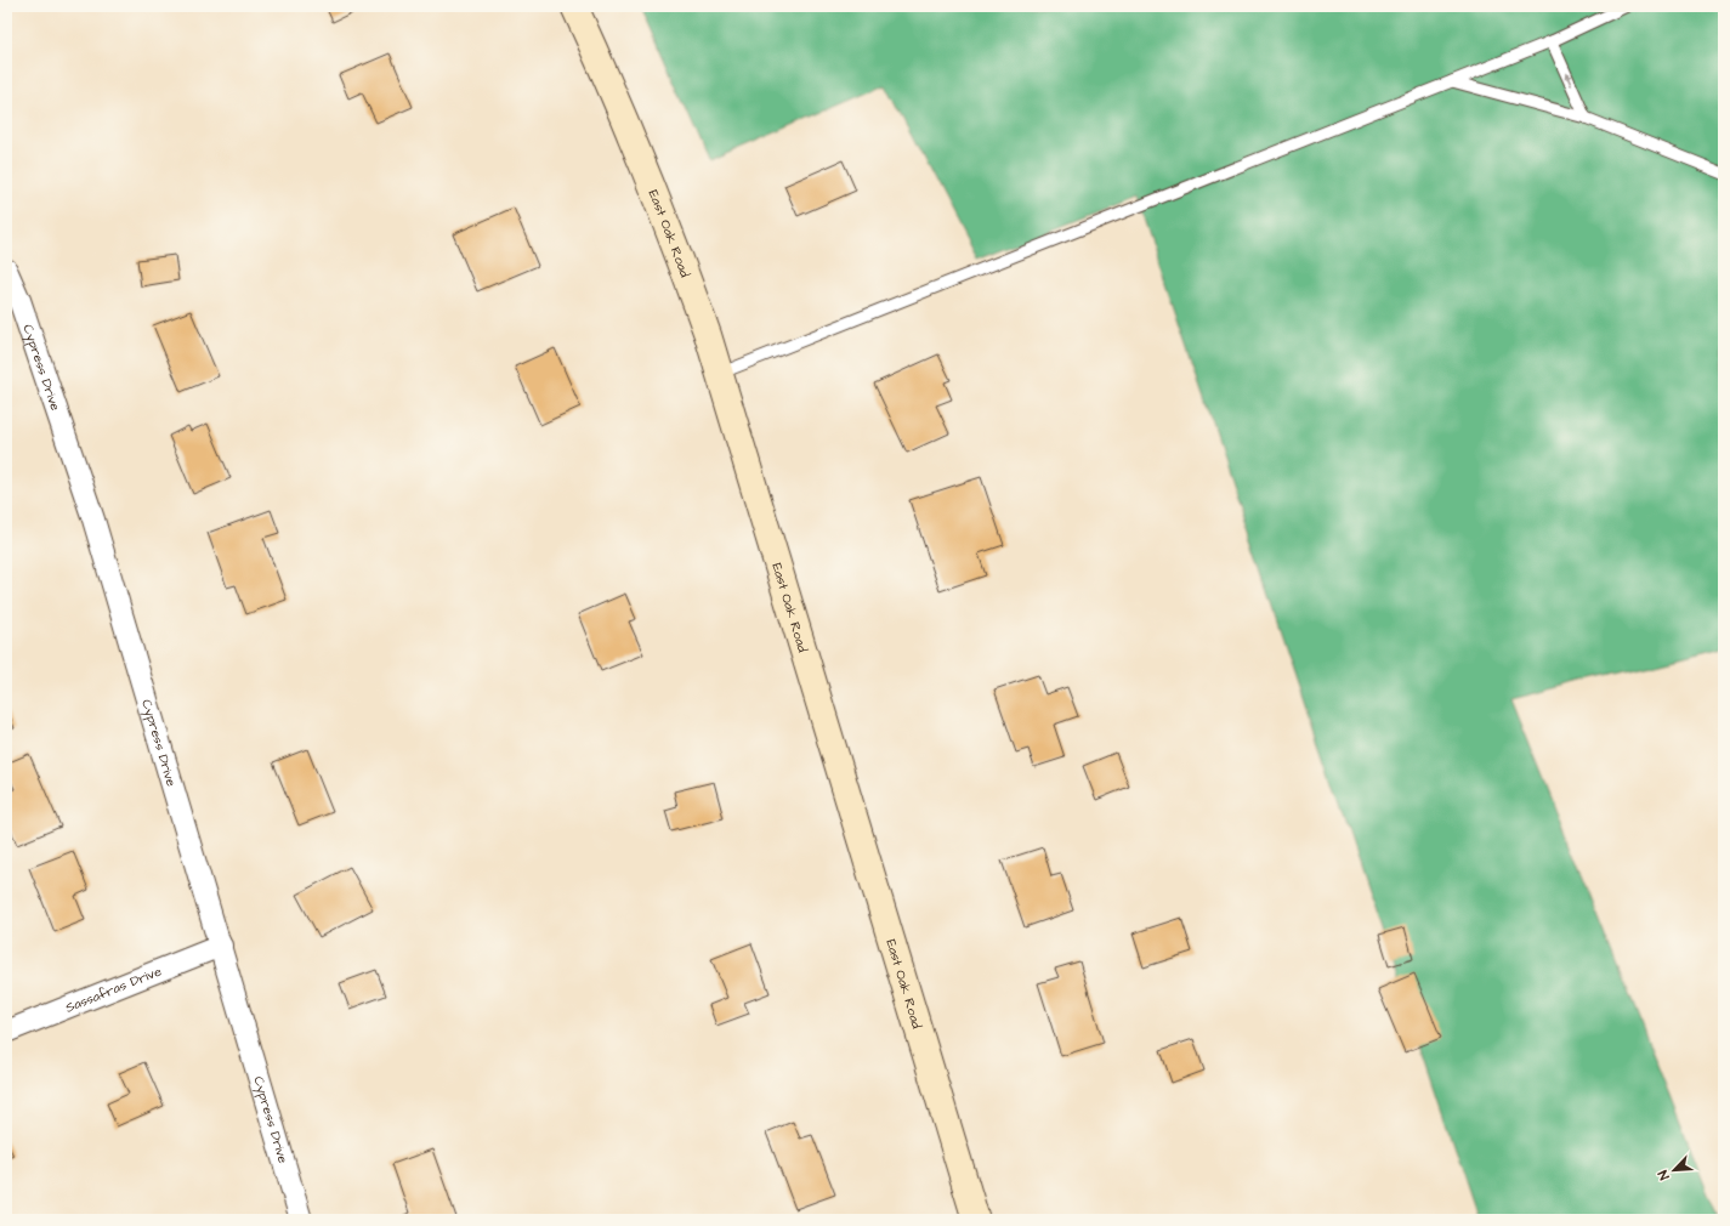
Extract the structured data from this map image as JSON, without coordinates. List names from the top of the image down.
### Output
{
  "streets": {
    "street": ["East Oak Road", "Cypress Drive", "Sassafras Drive"]
  },
  "crossings": [
    ["Cypress Drive", "Sassafras Drive"]
  ],
  "north": "bottom left"
}
